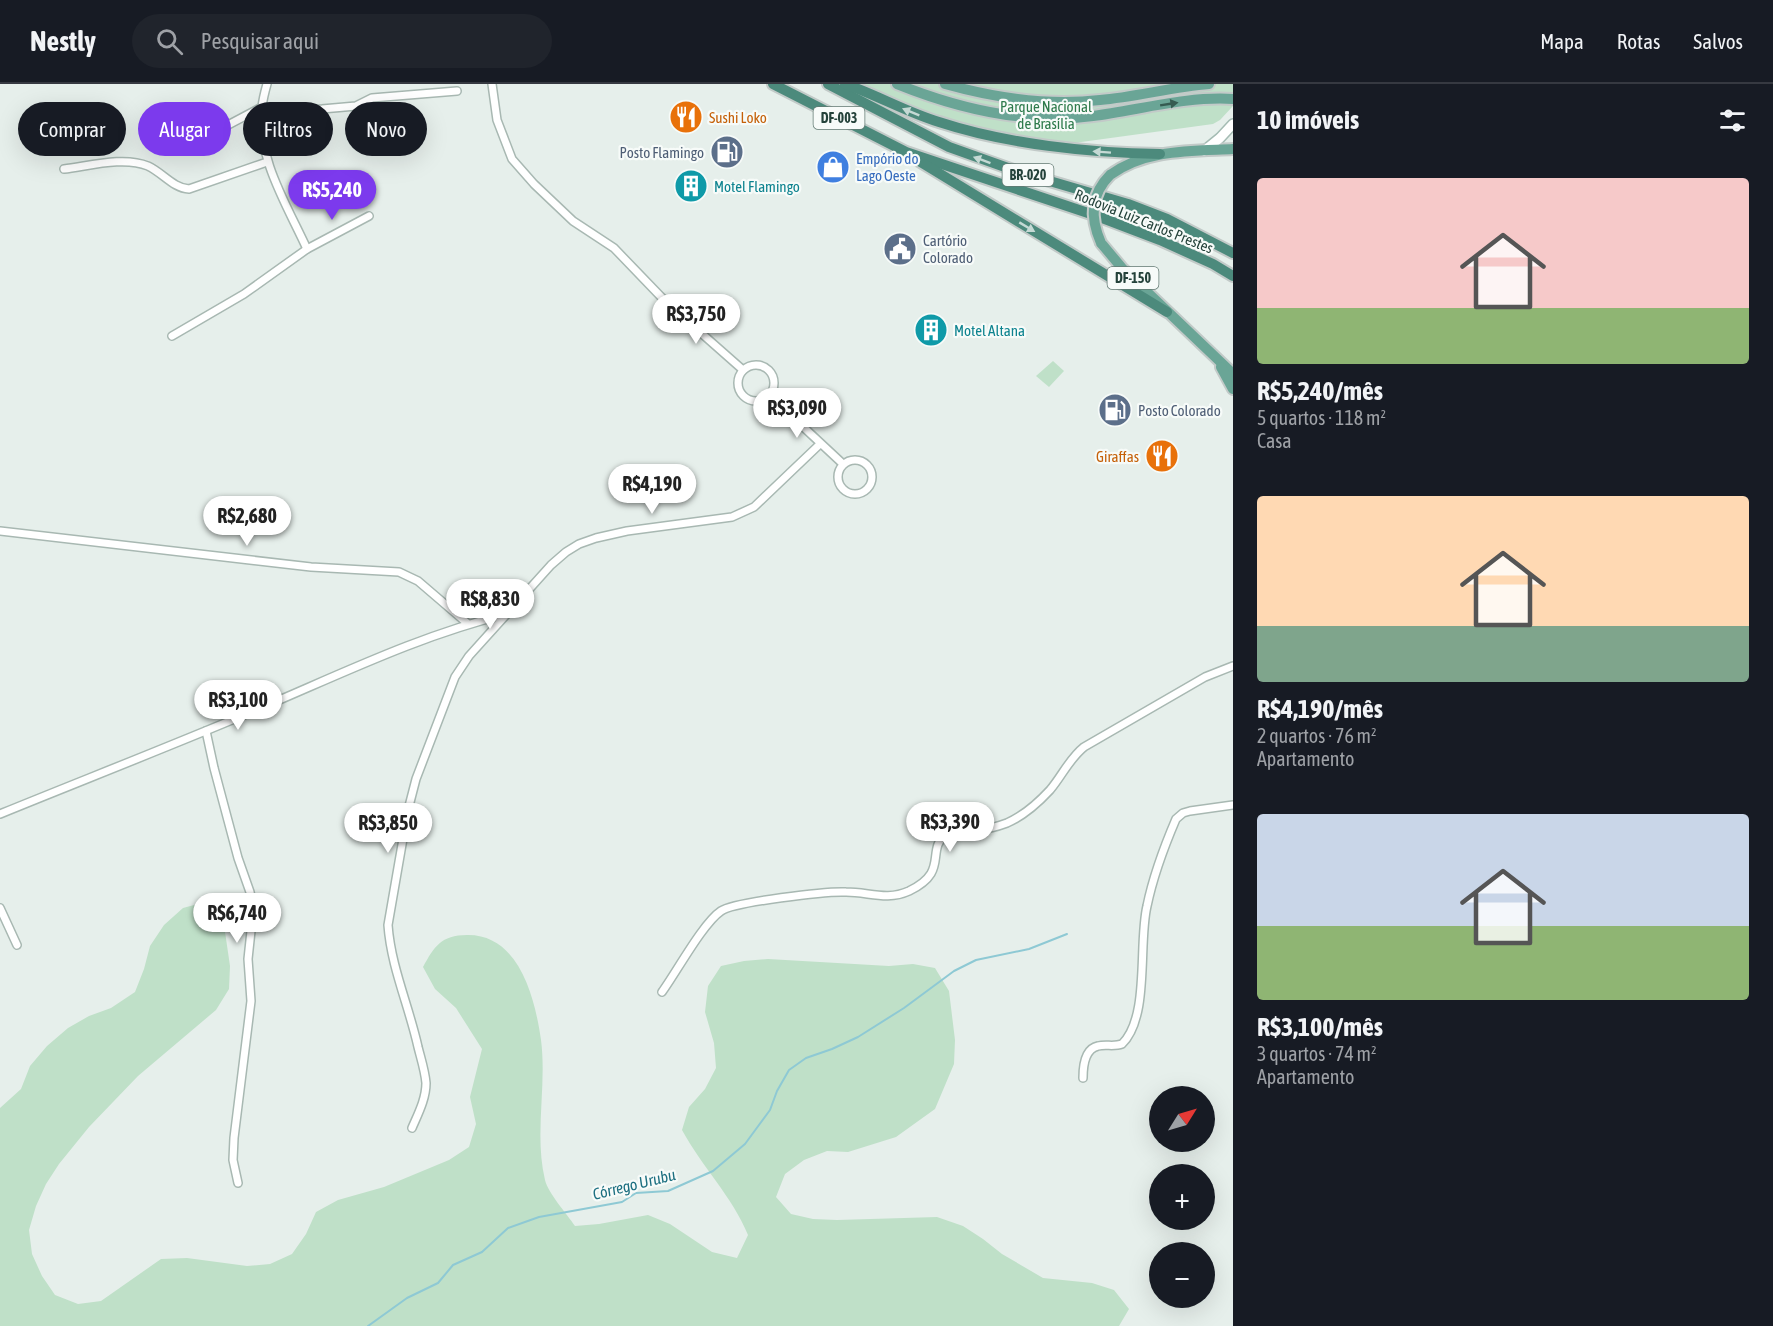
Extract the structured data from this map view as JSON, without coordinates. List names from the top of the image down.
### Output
{
  "streets": {
    "highway": ["DF-003", "BR-020", "Rodovia Luiz Carlos Prestes"],
    "main road": ["DF-150"]
  },
  "crossings": [
    ["DF-003", "Rodovia Luiz Carlos Prestes"]
  ],
  "water": ["Córrego Urubu"],
  "parks": ["Parque Nacional de Brasília"],
  "places": {
    "restaurant": ["Sushi Loko", "Giraffas"],
    "fuel station": ["Posto Flamingo", "Posto Colorado"],
    "shop": ["Empório do Lago Oeste"],
    "building": ["Motel Flamingo", "Motel Altana"],
    "public building": ["Cartório Colorado"]
  },
  "north": "top right",
  "page": {
    "header": "Nestly",
    "search": "Pesquisar aqui",
    "nav": ["Mapa", "Rotas", "Salvos"],
    "heading": "10 imóveis",
    "chip": [
      "Comprar",
      "Alugar",
      "Filtros",
      "Novo"
    ],
    "list": [
      {
        "name": "R$5,240/mês",
        "note": "5 quartos · 118 m² · Casa"
      },
      {
        "name": "R$4,190/mês",
        "note": "2 quartos · 76 m² · Apartamento"
      },
      {
        "name": "R$3,100/mês",
        "note": "3 quartos · 74 m² · Apartamento"
      }
    ],
    "price": [
      "R$5,240",
      "R$3,750",
      "R$3,090",
      "R$4,190",
      "R$2,680",
      "R$8,830",
      "R$3,100",
      "R$3,390",
      "R$3,850",
      "R$6,740"
    ],
    "map_buttons": ["+", "−"]
  }
}
